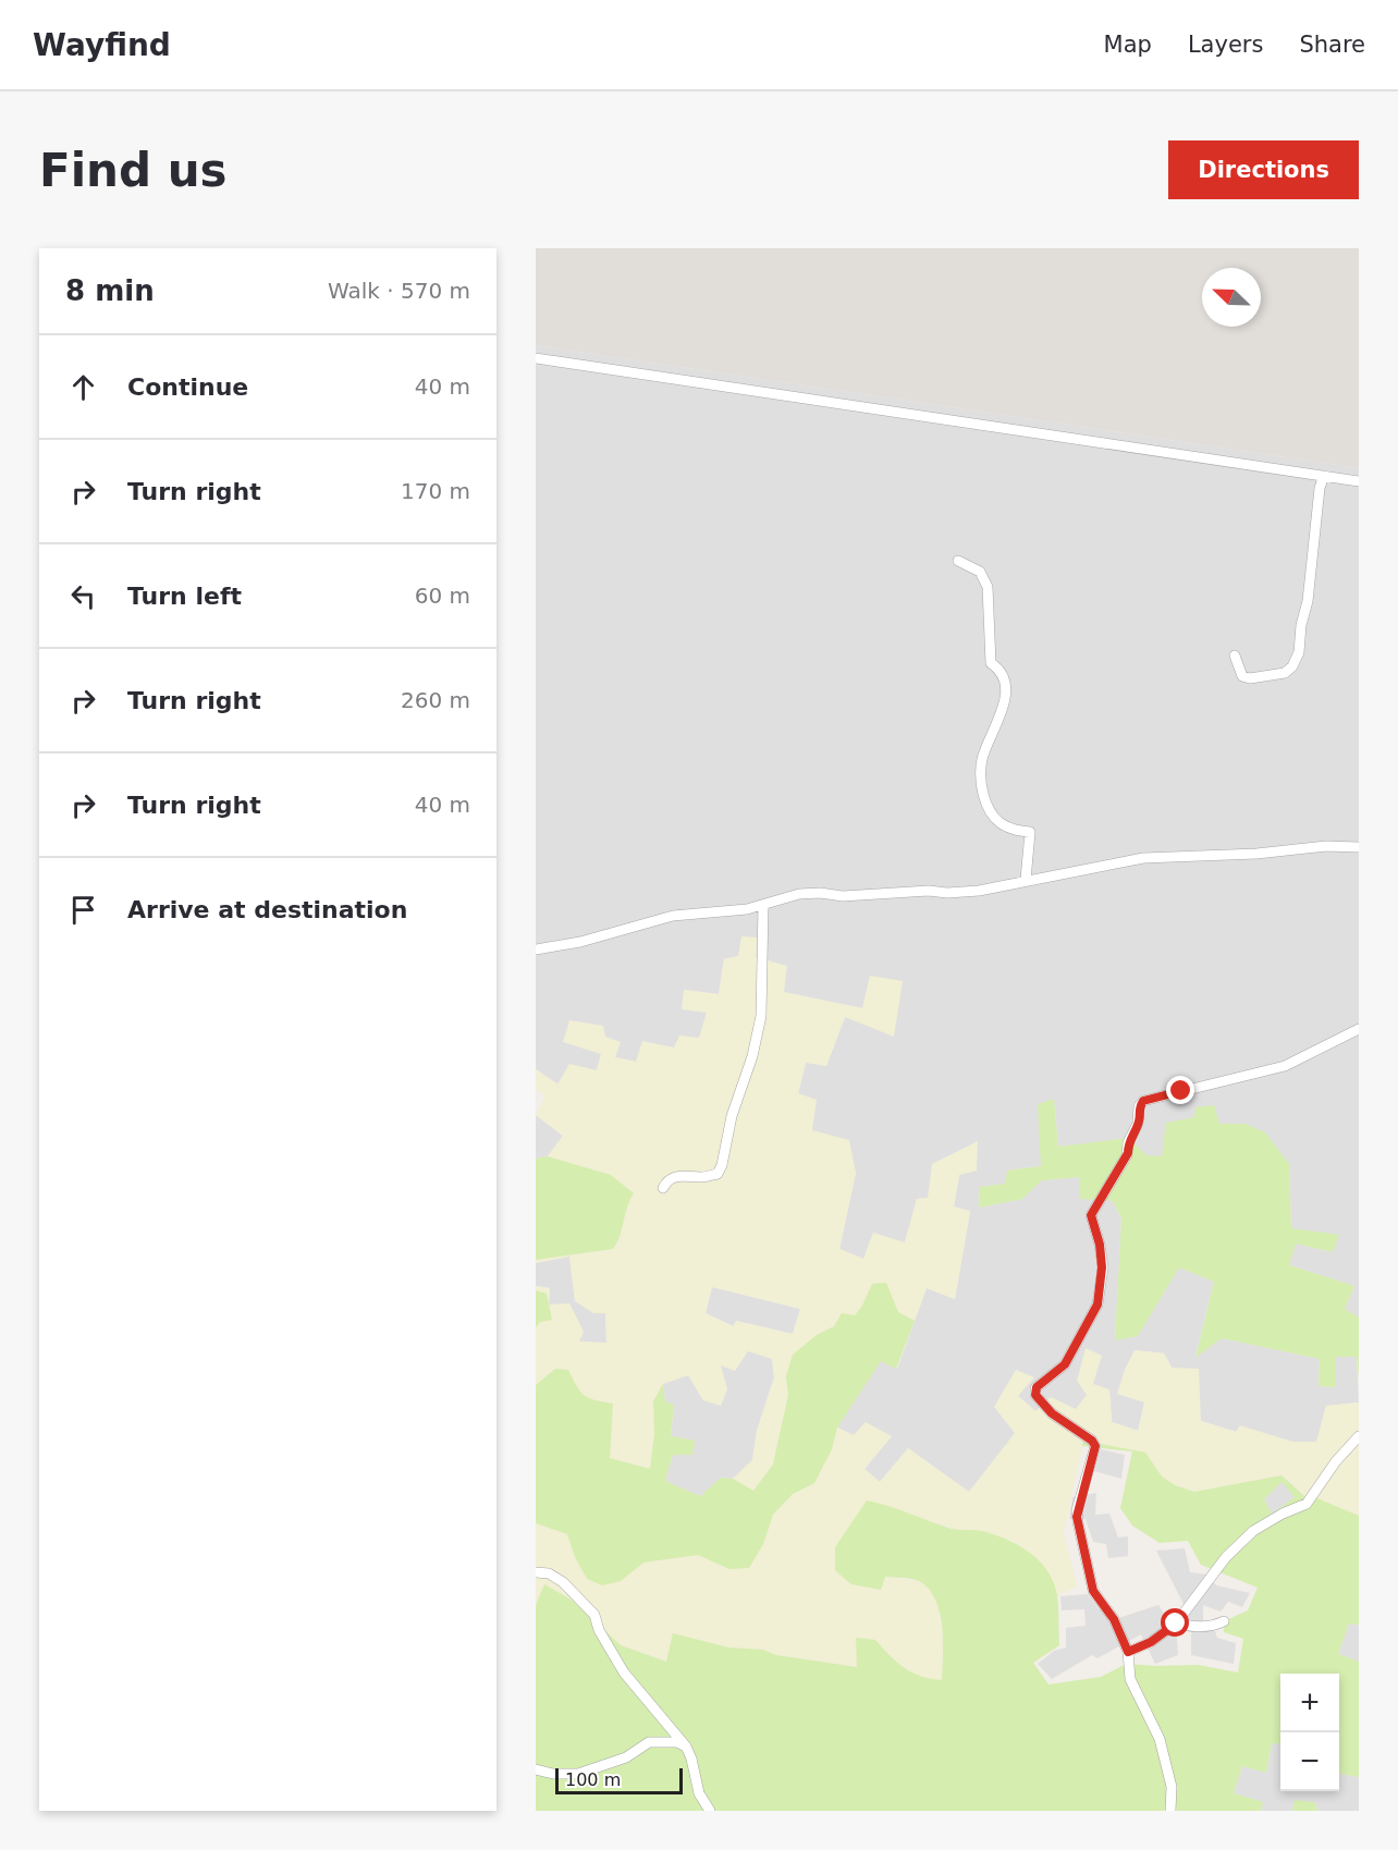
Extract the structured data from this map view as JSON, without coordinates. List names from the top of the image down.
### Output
{
  "scale_bar": "100 m",
  "north": "top left",
  "page": {
    "header": "Wayfind",
    "nav": ["Map", "Layers", "Share"],
    "buttons": "Directions",
    "title": "Find us",
    "heading": ["8 min", "Walk · 570 m"],
    "list": [
      ["Continue", "40 m"],
      ["Turn right", "170 m"],
      ["Turn left", "60 m"],
      ["Turn right", "260 m"],
      ["Turn right", "40 m"],
      "Arrive at destination"
    ],
    "map_buttons": ["+", "−"],
    "scale": "100 m"
  }
}
